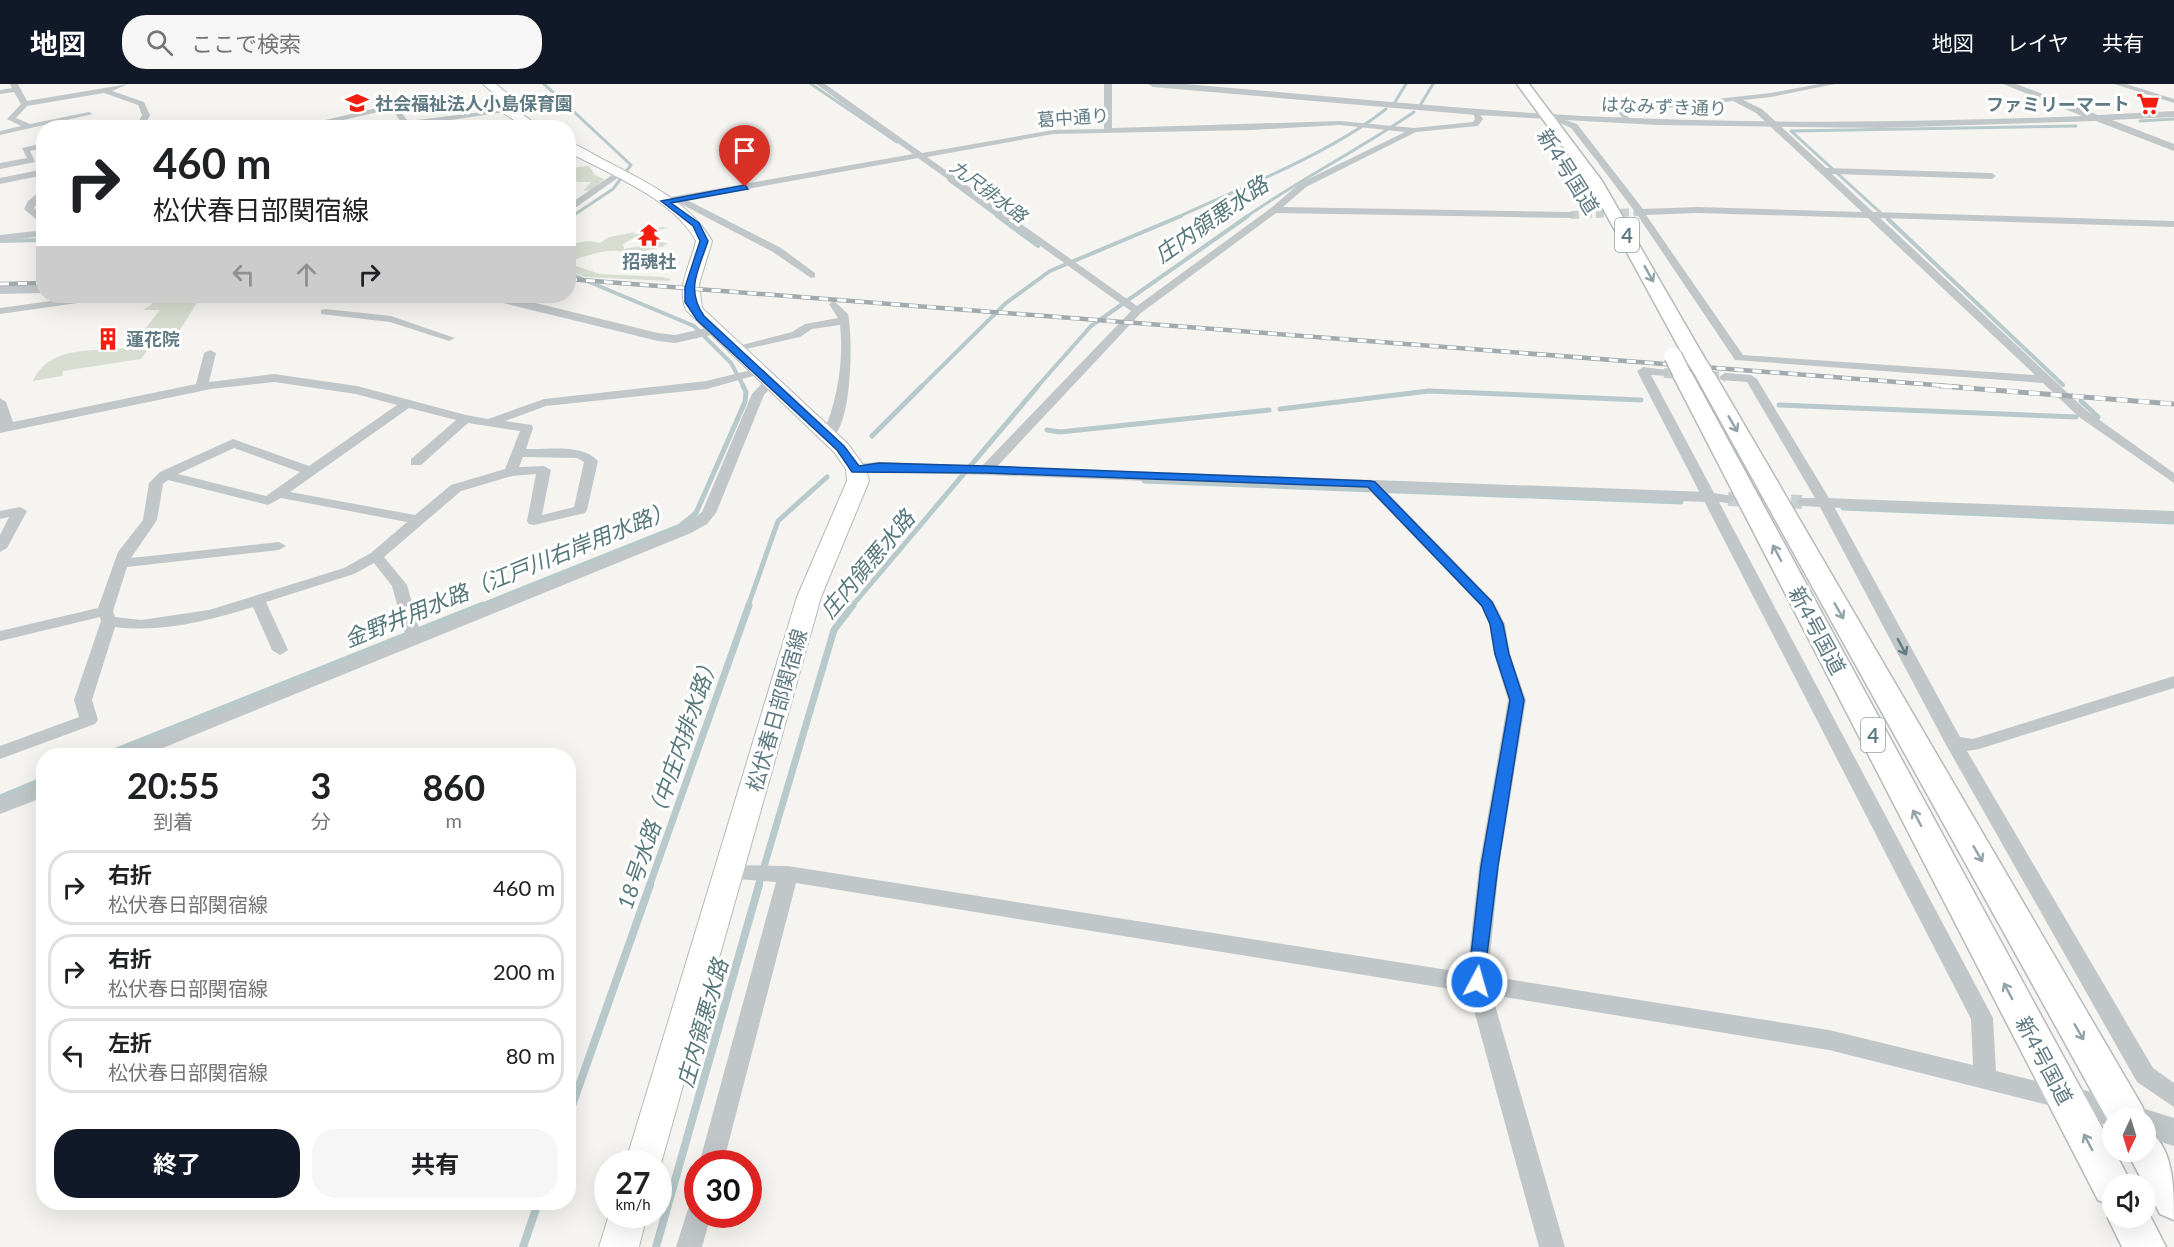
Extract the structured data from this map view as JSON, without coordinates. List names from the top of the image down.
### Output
{
  "streets": {
    "highway": ["新4号国道", "4"],
    "main road": ["松伏春日部関宿線"],
    "street": ["はなみずき通り", "葛中通り"]
  },
  "crossings": [
    ["はなみずき通り", "葛中通り"],
    ["はなみずき通り", "新4号国道"]
  ],
  "water": [
    "九尺排水路",
    "庄内領悪水路",
    "金野井用水路（江戸川右岸用水路）",
    "18号水路（中庄内排水路）"
  ],
  "places": {
    "school or university": ["社会福祉法人小島保育園"],
    "supermarket": ["ファミリーマート"],
    "temple": ["招魂社"],
    "building": ["蓮花院"]
  },
  "north": "bottom",
  "page": {
    "header": "地図",
    "search": "ここで検索",
    "nav": ["地図", "レイヤ", "共有"],
    "turn": ["460 m", "松伏春日部関宿線"],
    "eta": [
      "20:55",
      "到着",
      "3",
      "分",
      "860",
      "m"
    ],
    "list": [
      {
        "name": "右折",
        "note": "松伏春日部関宿線",
        "value": "460 m"
      },
      {
        "name": "右折",
        "note": "松伏春日部関宿線",
        "value": "200 m"
      },
      {
        "name": "左折",
        "note": "松伏春日部関宿線",
        "value": "80 m"
      }
    ],
    "buttons": ["終了", "共有"],
    "speed": "27 km/h",
    "limit": "30"
  }
}
